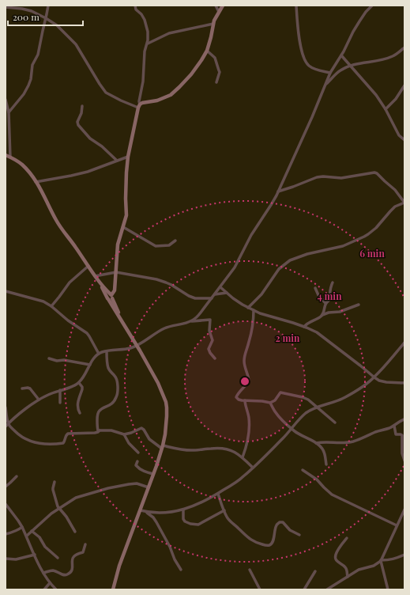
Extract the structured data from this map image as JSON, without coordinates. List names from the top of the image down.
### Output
{
  "scale_bar": "200 m",
  "rings": ["6 min", "4 min", "2 min"]
}
